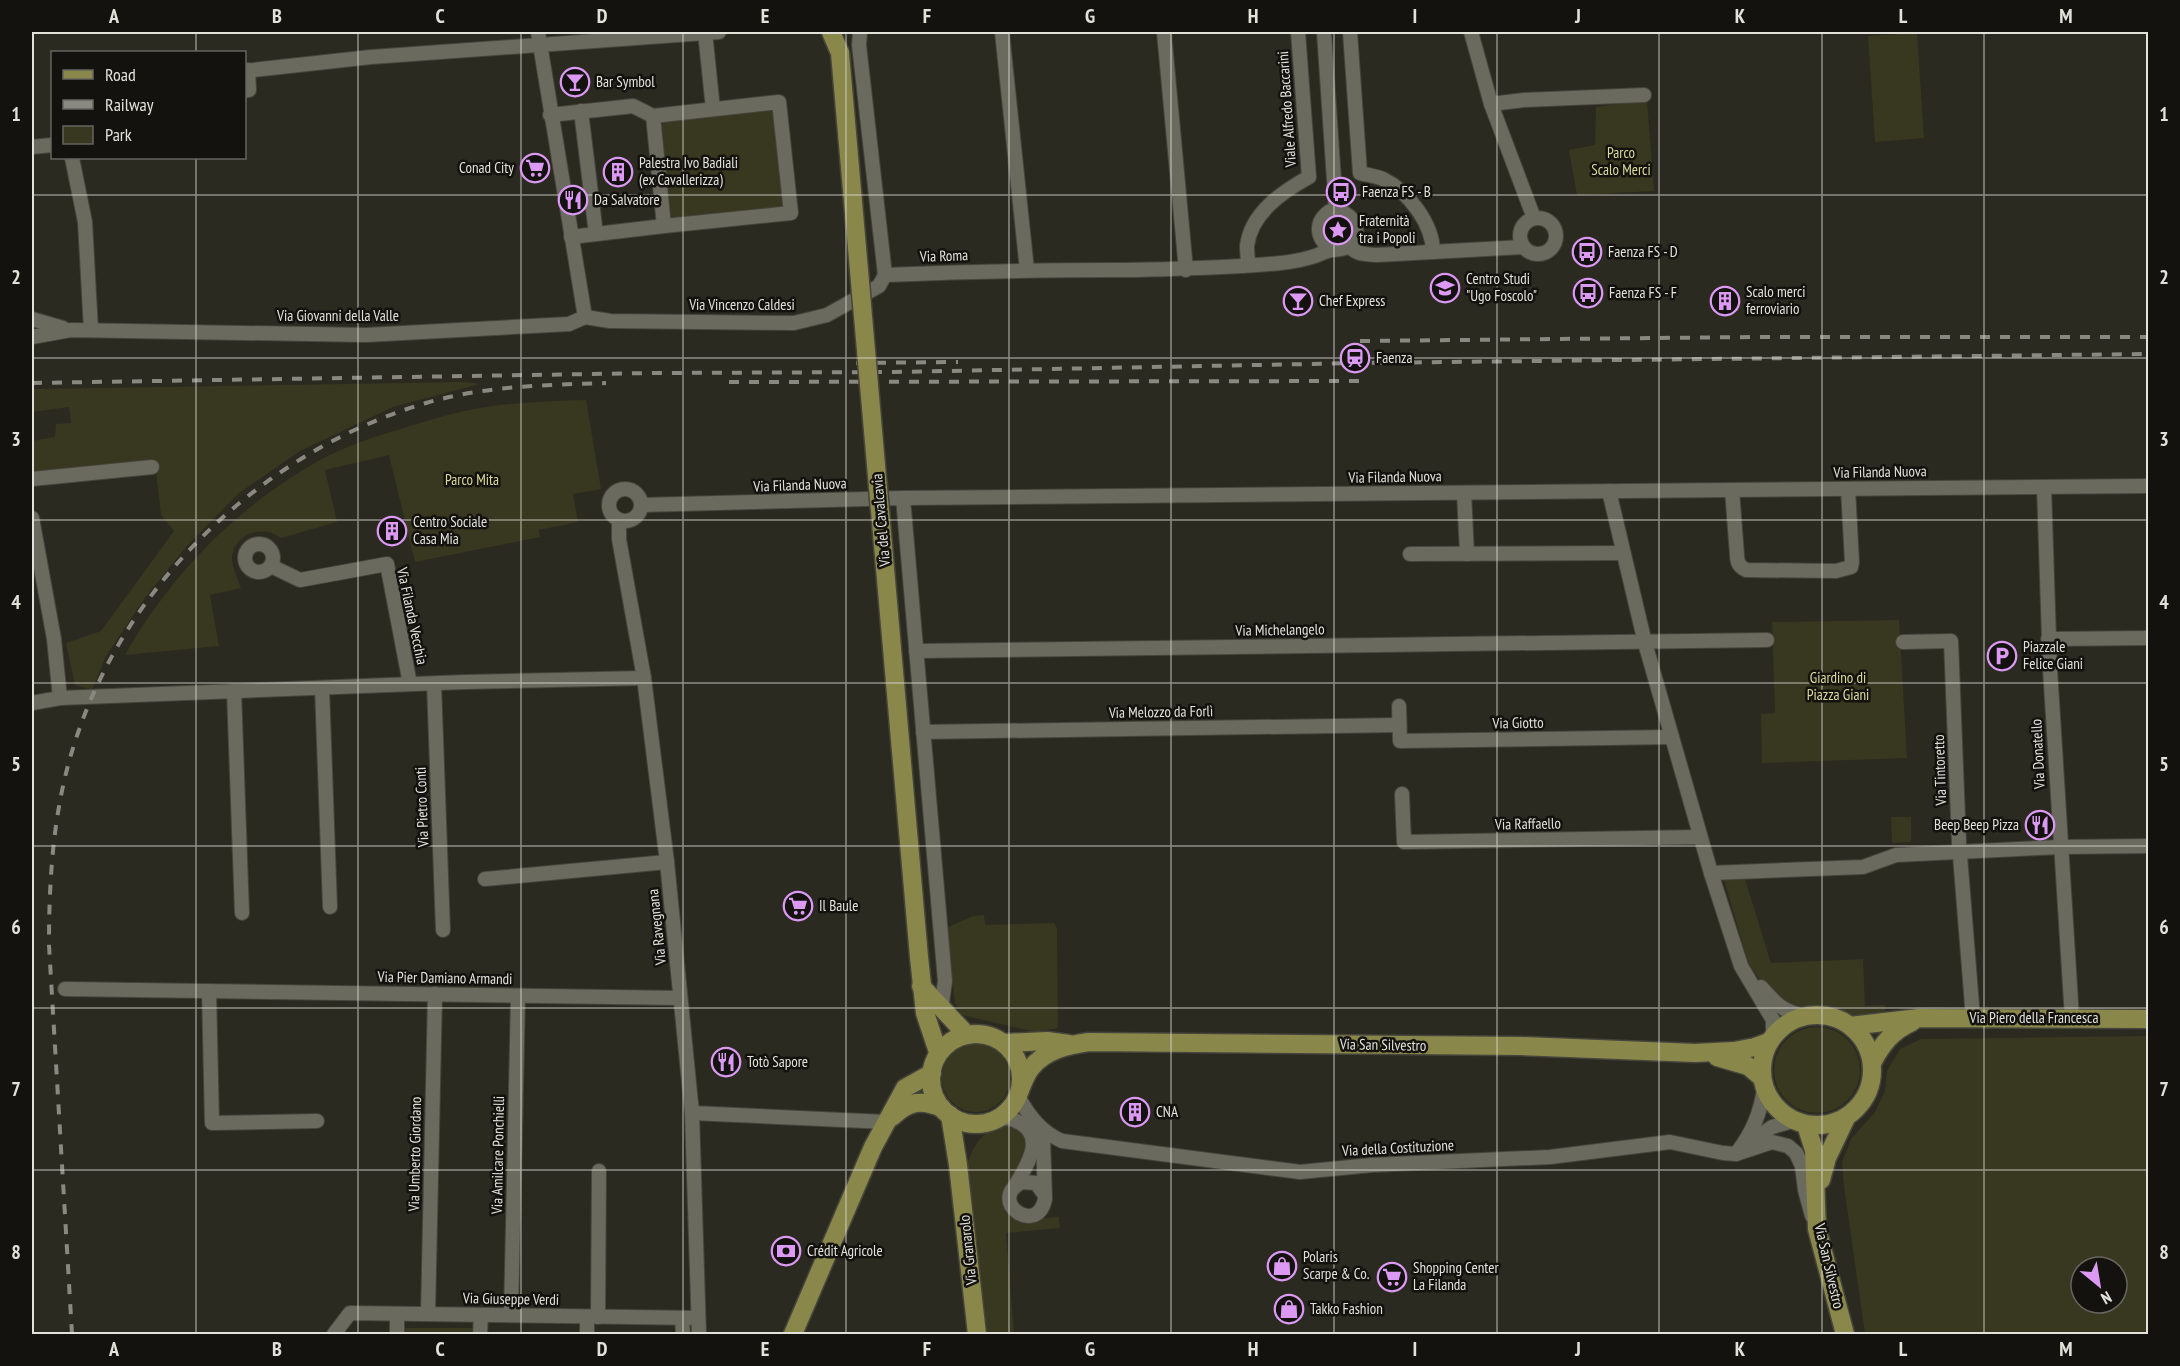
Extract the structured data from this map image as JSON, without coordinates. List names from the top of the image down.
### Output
{
  "streets": {
    "main road": [
      "Via del Cavalcavia",
      "Via Piero della Francesca",
      "Via San Silvestro",
      "Via Granarolo"
    ],
    "street": [
      "Viale Alfredo Baccarini",
      "Via Roma",
      "Via Vincenzo Caldesi",
      "Via Giovanni della Valle",
      "Via Filanda Nuova",
      "Via Filanda Vecchia",
      "Via Michelangelo",
      "Via Melozzo da Forlì",
      "Via Giotto",
      "Via Donatello",
      "Via Tintoretto",
      "Via Pietro Conti",
      "Via Raffaello",
      "Via Ravegnana",
      "Via Pier Damiano Armandi",
      "Via della Costituzione",
      "Via Umberto Giordano",
      "Via Amilcare Ponchielli",
      "Via Giuseppe Verdi"
    ]
  },
  "crossings": [
    ["Viale Alfredo Baccarini", "Via Roma"],
    ["Via Roma", "Via Vincenzo Caldesi"],
    ["Via Vincenzo Caldesi", "Via Giovanni della Valle"],
    ["Via Filanda Nuova", "Via del Cavalcavia"],
    ["Via Filanda Nuova", "Via Donatello"],
    ["Via Filanda Nuova", "Via Ravegnana"],
    ["Via del Cavalcavia", "Via Michelangelo"],
    ["Via del Cavalcavia", "Via Melozzo da Forlì"],
    ["Via del Cavalcavia", "Via San Silvestro"],
    ["Via del Cavalcavia", "Via della Costituzione"],
    ["Via del Cavalcavia", "Via Granarolo"],
    ["Via Filanda Vecchia", "Via Pietro Conti"],
    ["Via Filanda Vecchia", "Via Ravegnana"],
    ["Via Melozzo da Forlì", "Via Giotto"],
    ["Via Donatello", "Via Piero della Francesca"],
    ["Via Tintoretto", "Via Piero della Francesca"],
    ["Via Ravegnana", "Via Pier Damiano Armandi"],
    ["Via Ravegnana", "Via Giuseppe Verdi"],
    ["Via Pier Damiano Armandi", "Via Umberto Giordano"],
    ["Via Pier Damiano Armandi", "Via Amilcare Ponchielli"],
    ["Via Piero della Francesca", "Via San Silvestro"],
    ["Via San Silvestro", "Via della Costituzione"],
    ["Via San Silvestro", "Via Granarolo"],
    ["Via della Costituzione", "Via Granarolo"],
    ["Via Umberto Giordano", "Via Giuseppe Verdi"],
    ["Via Amilcare Ponchielli", "Via Giuseppe Verdi"]
  ],
  "parks": ["Parco Scalo Merci", "Parco Mita", "Giardino di Piazza Giani"],
  "places": {
    "bar": ["Bar Symbol", "Chef Express"],
    "supermarket": ["Conad City", "Il Baule", "Shopping Center La Filanda"],
    "building": [
      "Palestra Ivo Badiali (ex Cavallerizza)",
      "Scalo merci ferroviario",
      "Centro Sociale Casa Mia",
      "CNA"
    ],
    "bus stop": ["Faenza FS - B", "Faenza FS - D", "Faenza FS - F"],
    "restaurant": ["Da Salvatore", "Beep Beep Pizza", "Totò Sapore"],
    "place": ["Fraternità tra i Popoli"],
    "school or university": ["Centro Studi \"Ugo Foscolo\""],
    "station": ["Faenza"],
    "parking": ["Piazzale Felice Giani"],
    "bank": ["Crédit Agricole"],
    "shop": ["Polaris Scarpe & Co.", "Takko Fashion"]
  },
  "legend": ["Road", "Railway", "Park"],
  "north": "bottom right",
  "grid": {
    "columns": [
      "A",
      "B",
      "C",
      "D",
      "E",
      "F",
      "G",
      "H",
      "I",
      "J",
      "K",
      "L",
      "M"
    ],
    "rows": [
      "1",
      "2",
      "3",
      "4",
      "5",
      "6",
      "7",
      "8"
    ]
  }
}
